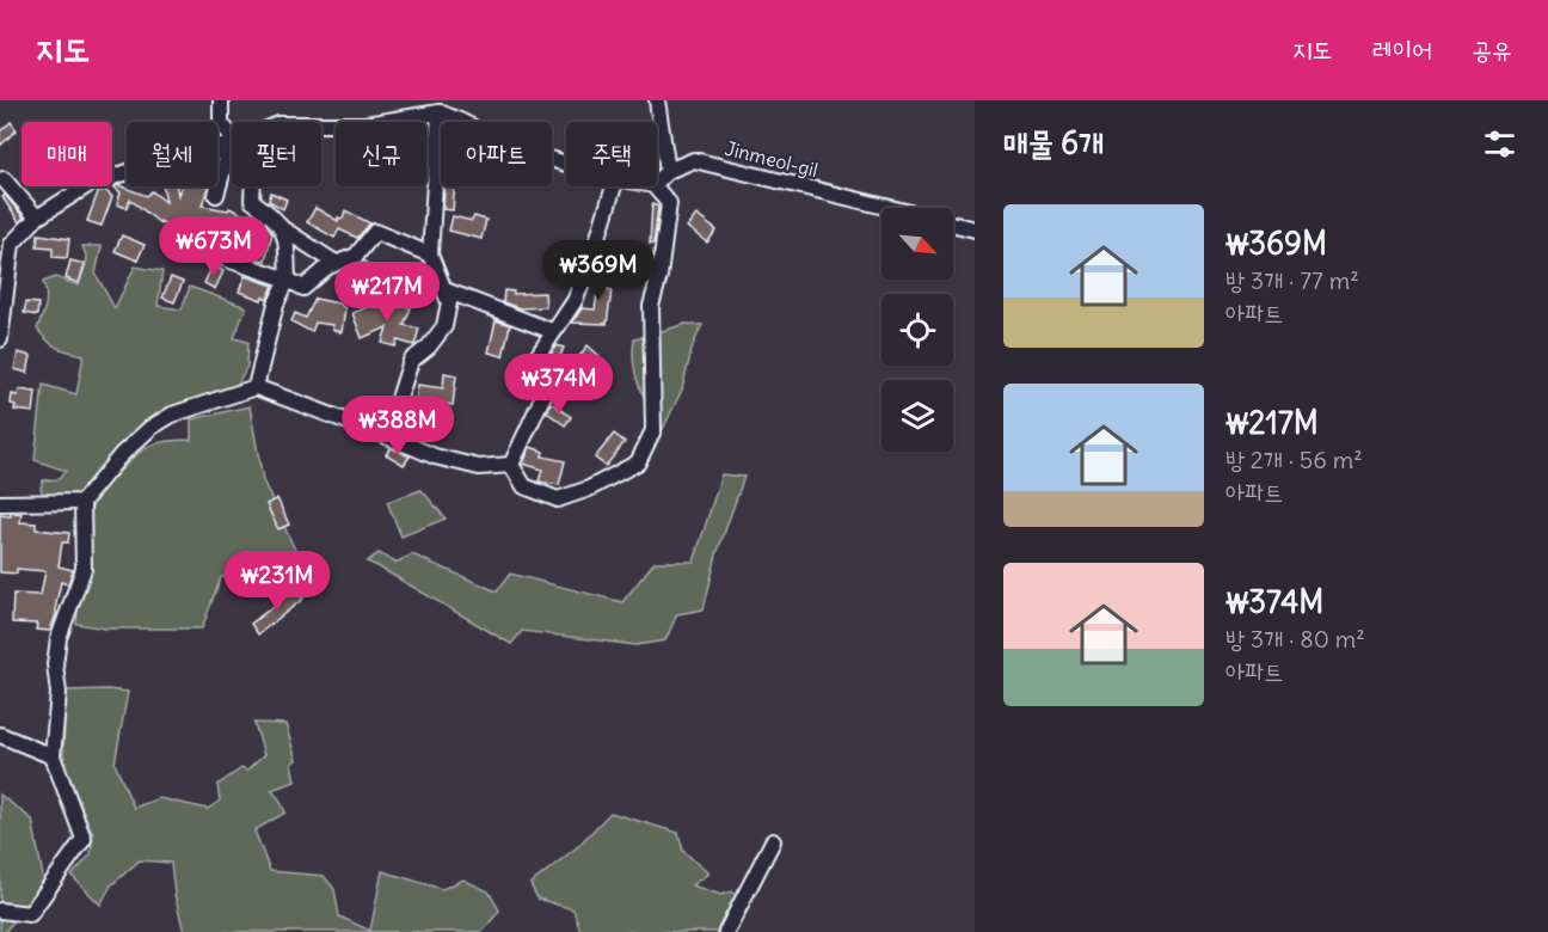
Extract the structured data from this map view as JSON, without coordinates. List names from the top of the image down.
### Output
{
  "streets": {
    "street": ["Jinmeol-gil"]
  },
  "north": "bottom right",
  "page": {
    "header": "지도",
    "nav": ["지도", "레이어", "공유"],
    "heading": "매물 6개",
    "chip": [
      "매매",
      "월세",
      "필터",
      "신규",
      "아파트",
      "주택"
    ],
    "list": [
      {
        "name": "₩369M",
        "note": "방 3개 · 77 m² · 아파트"
      },
      {
        "name": "₩217M",
        "note": "방 2개 · 56 m² · 아파트"
      },
      {
        "name": "₩374M",
        "note": "방 3개 · 80 m² · 아파트"
      }
    ],
    "price": [
      "₩673M",
      "₩369M",
      "₩217M",
      "₩374M",
      "₩388M",
      "₩231M"
    ]
  }
}
